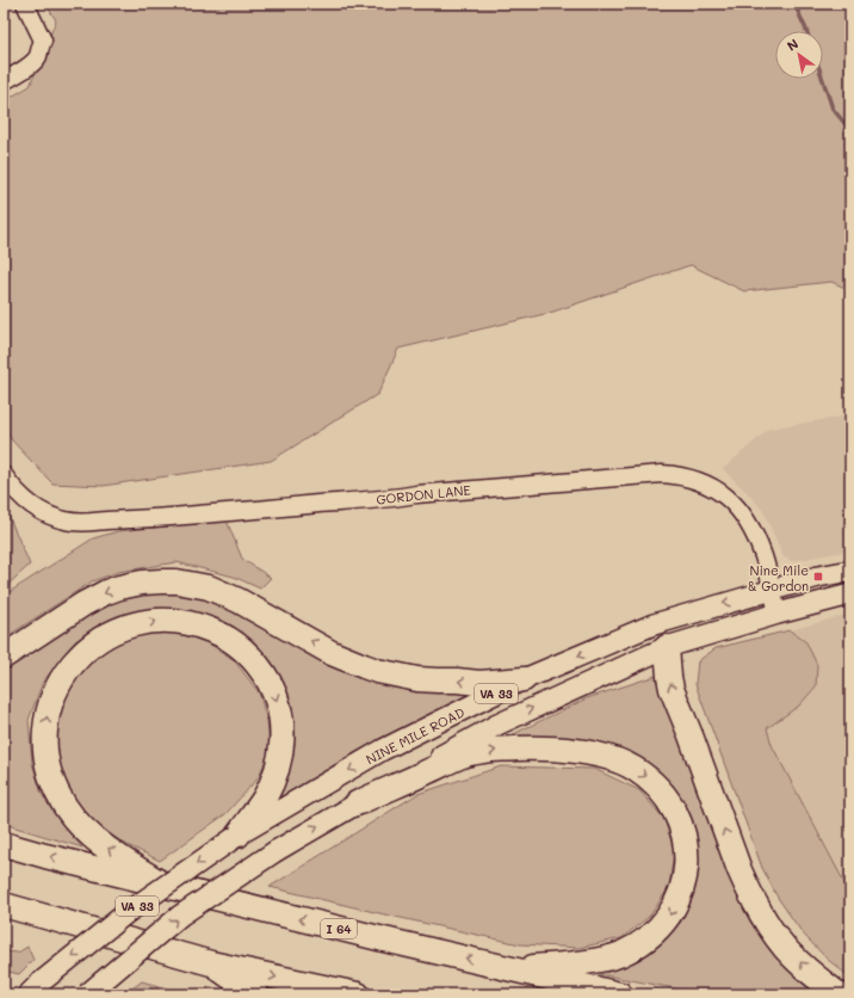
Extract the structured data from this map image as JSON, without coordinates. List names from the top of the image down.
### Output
{
  "streets": {
    "highway": ["I 64"],
    "main road": ["VA 33", "NINE MILE ROAD"],
    "street": ["GORDON LANE"]
  },
  "crossings": [
    ["GORDON LANE", "VA 33"],
    ["GORDON LANE", "NINE MILE ROAD"]
  ],
  "places": {
    "transit": ["Nine Mile & Gordon"]
  },
  "north": "top left"
}
